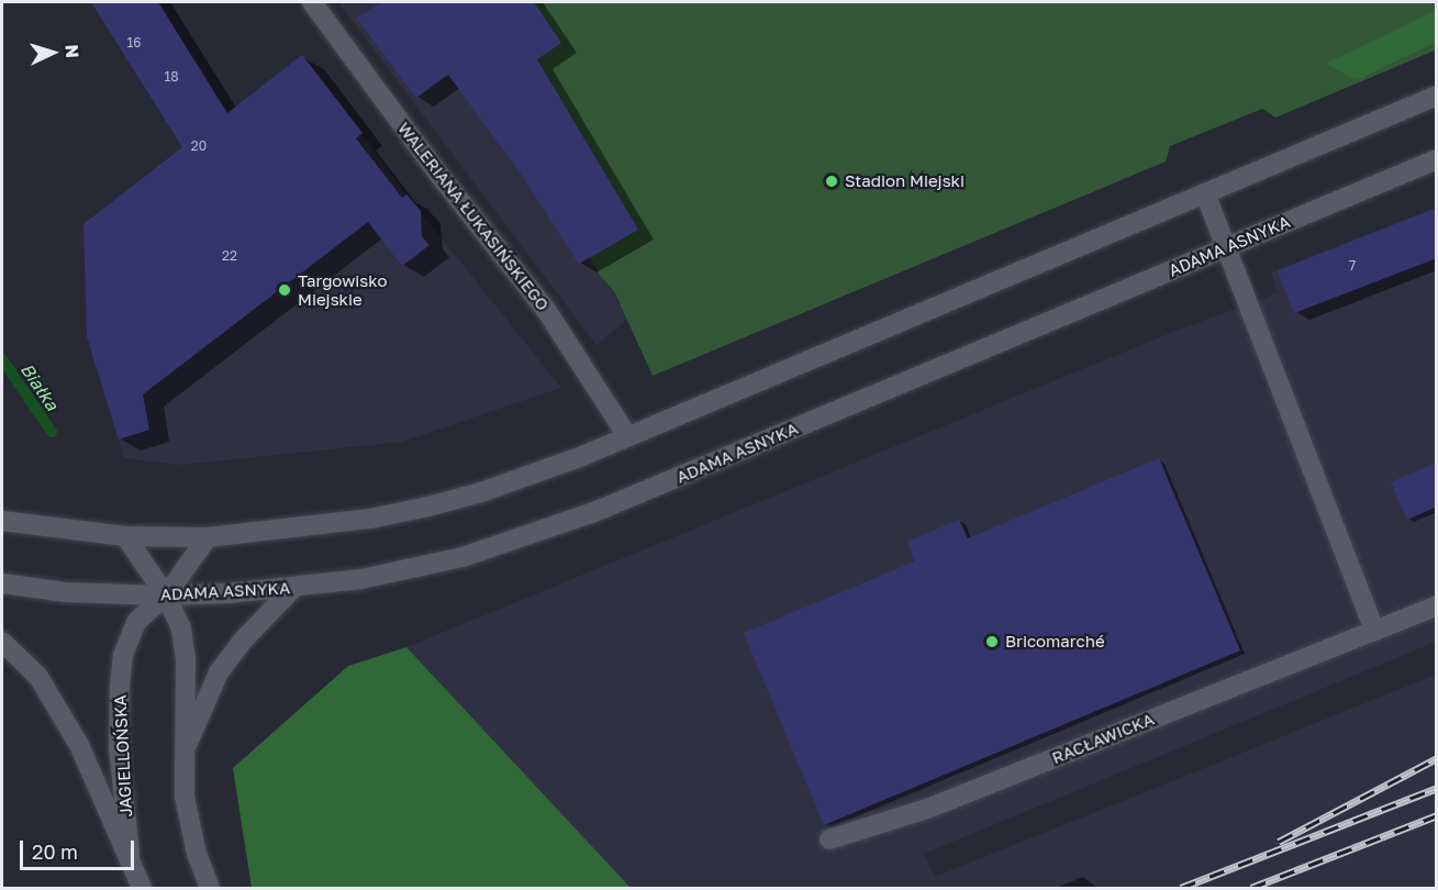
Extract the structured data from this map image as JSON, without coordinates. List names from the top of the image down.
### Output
{
  "streets": {
    "main road": [
      "WALERIANA ŁUKASIŃSKIEGO",
      "ADAMA ASNYKA",
      "RACŁAWICKA",
      "JAGIELLOŃSKA"
    ]
  },
  "crossings": [
    ["ADAMA ASNYKA", "JAGIELLOŃSKA"]
  ],
  "water": ["Białka"],
  "places": ["Stadion Miejski", "Targowisko Miejskie", "Bricomarché"],
  "house_numbers": [
    "16",
    "18",
    "20",
    "22",
    "7"
  ],
  "scale_bar": "20 m",
  "north": "right"
}
